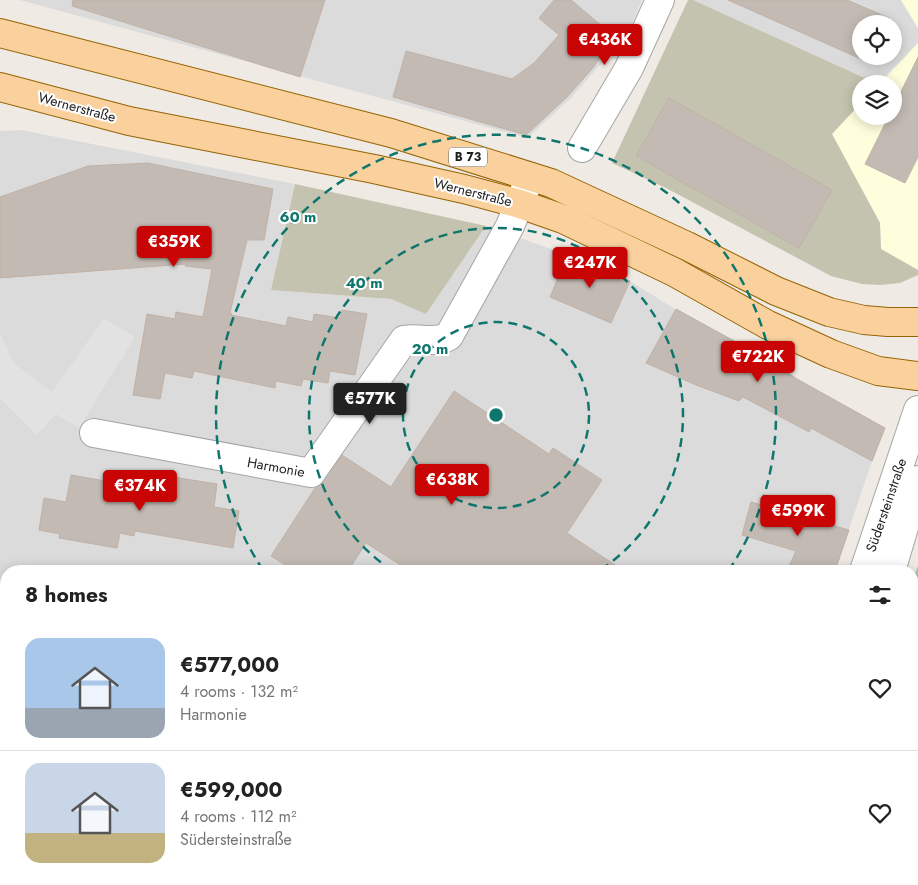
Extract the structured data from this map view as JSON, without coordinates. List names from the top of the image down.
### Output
{
  "streets": {
    "main road": ["Wernerstraße", "B 73"],
    "street": ["Harmonie", "Südersteinstraße"]
  },
  "crossings": [
    ["Wernerstraße", "Harmonie"],
    ["B 73", "Harmonie"]
  ],
  "page": {
    "price": [
      "€436K",
      "€359K",
      "€247K",
      "€722K",
      "€577K",
      "€638K",
      "€374K",
      "€599K"
    ],
    "heading": "8 homes",
    "list": [
      {
        "name": "€577,000",
        "note": "4 rooms · 132 m² · Harmonie"
      },
      {
        "name": "€599,000",
        "note": "4 rooms · 112 m² · Südersteinstraße"
      }
    ]
  },
  "rings": ["60 m", "40 m", "20 m"]
}
